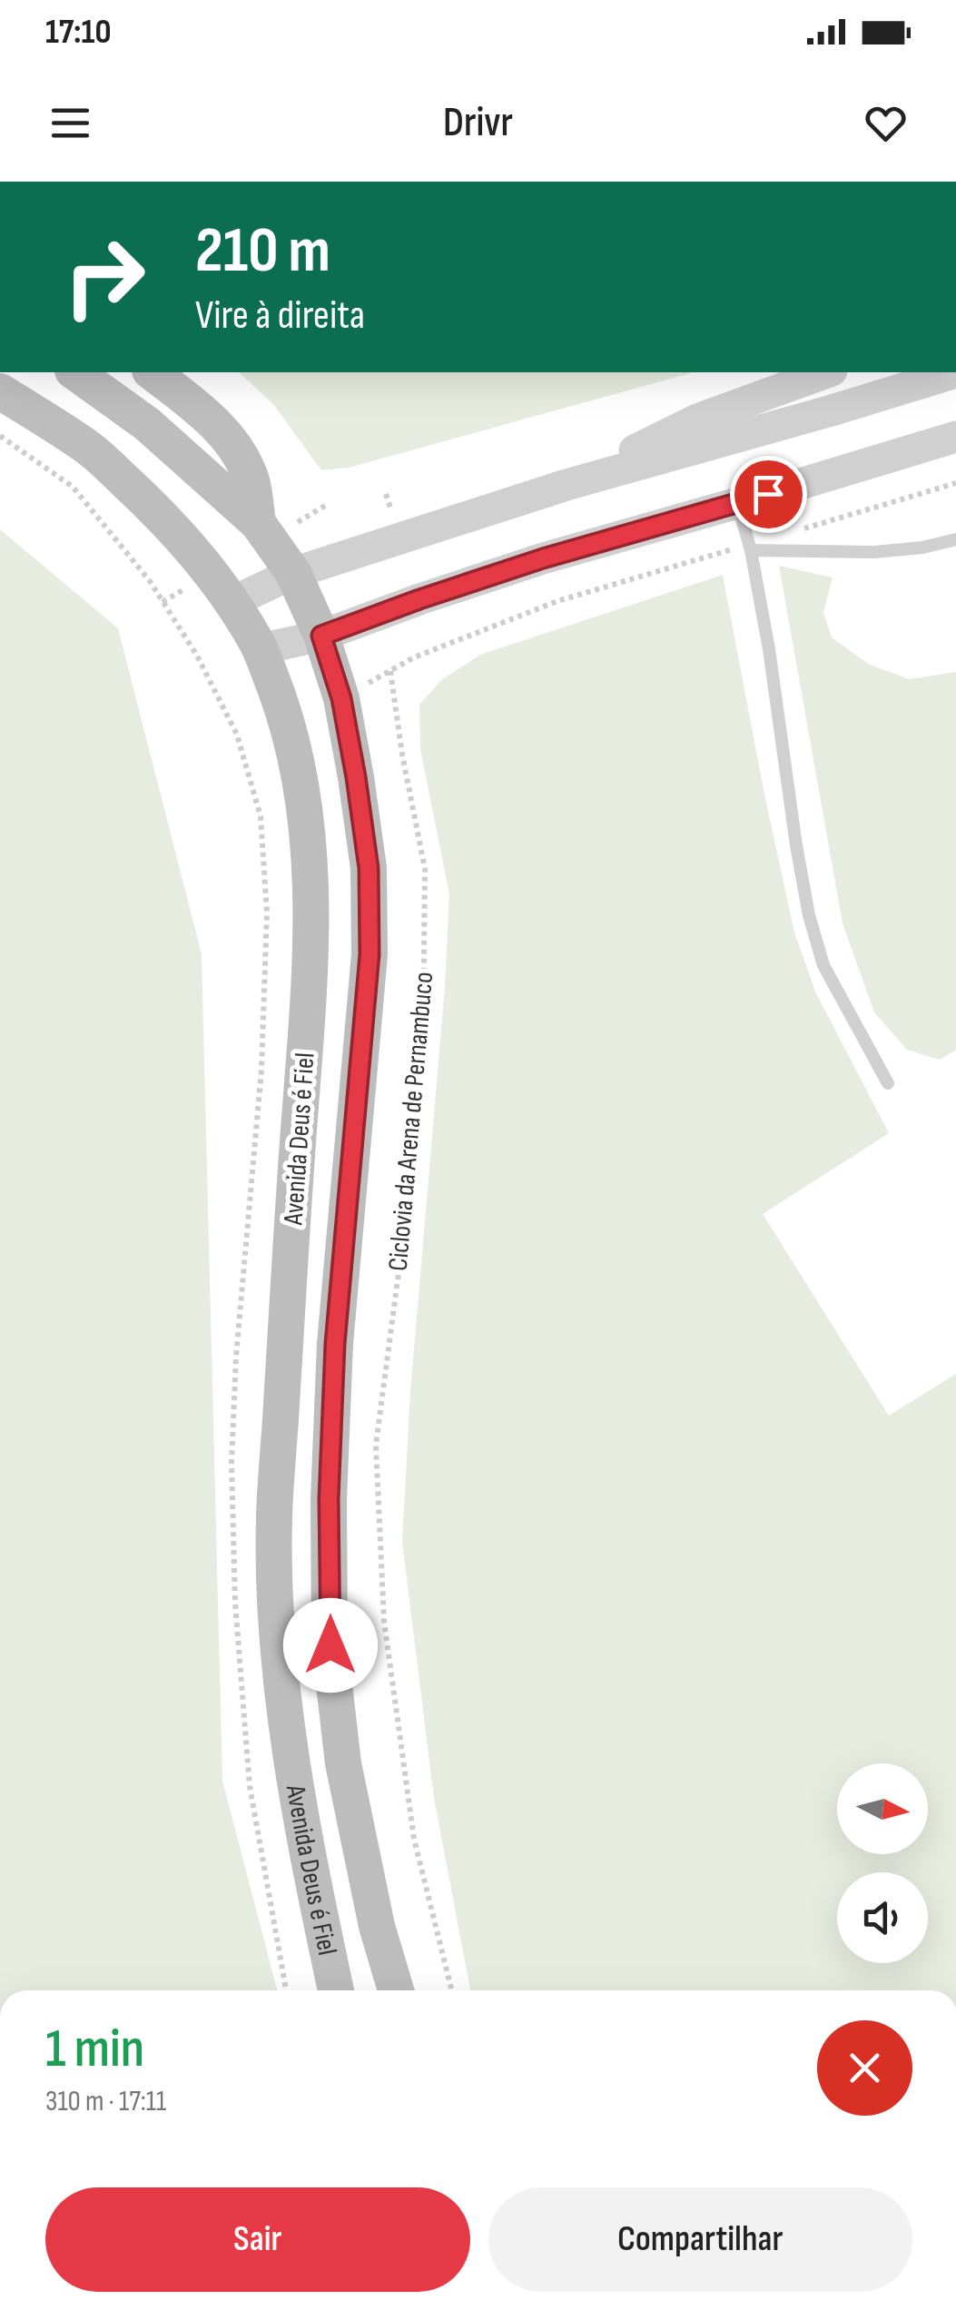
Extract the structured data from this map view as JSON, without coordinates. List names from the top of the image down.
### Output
{
  "streets": {
    "main road": ["Avenida Deus é Fiel"],
    "path": ["Ciclovia da Arena de Pernambuco"]
  },
  "north": "right",
  "page": {
    "status": "17:10",
    "header": "Drivr",
    "turn": ["210 m", "Vire à direita"],
    "heading": ["1 min", "310 m · 17:11"],
    "buttons": ["Sair", "Compartilhar"]
  }
}
